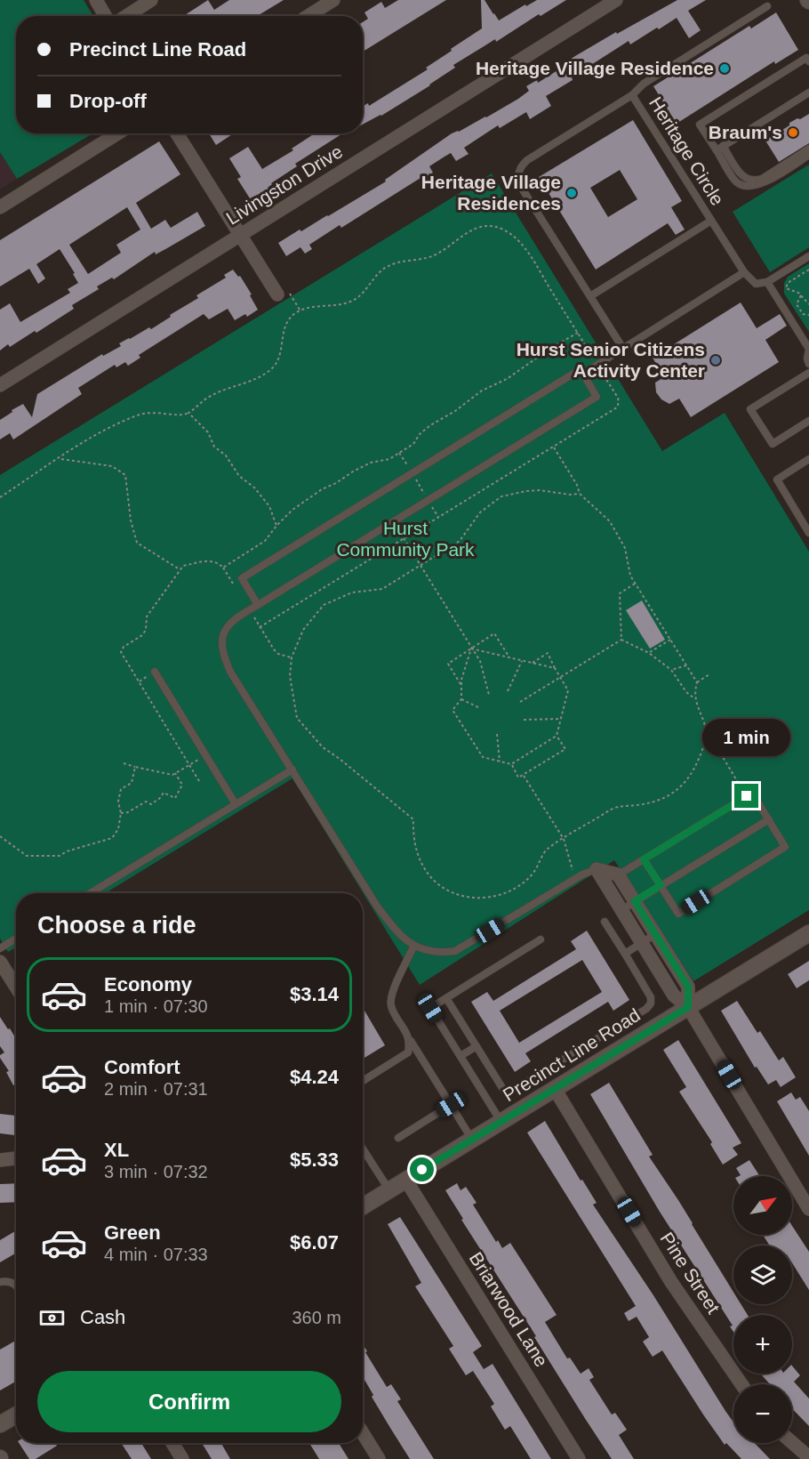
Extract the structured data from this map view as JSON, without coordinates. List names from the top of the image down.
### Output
{
  "streets": {
    "main road": ["Precinct Line Road"],
    "street": ["Livingston Drive", "Pine Street", "Briarwood Lane"],
    "lane": ["Heritage Circle"]
  },
  "crossings": [
    ["Precinct Line Road", "Pine Street"],
    ["Precinct Line Road", "Briarwood Lane"]
  ],
  "parks": ["Hurst Community Park"],
  "places": [
    "Heritage Village Residence",
    "Braum's",
    "Heritage Village Residences",
    "Hurst Senior Citizens Activity Center"
  ],
  "north": "top right",
  "page": {
    "banner": ["Precinct Line Road", "Drop-off"],
    "bubble": "1 min",
    "heading": "Choose a ride",
    "list": [
      {
        "name": "Economy",
        "note": "1 min · 07:30",
        "value": "$3.14"
      },
      {
        "name": "Comfort",
        "note": "2 min · 07:31",
        "value": "$4.24"
      },
      {
        "name": "XL",
        "note": "3 min · 07:32",
        "value": "$5.33"
      },
      {
        "name": "Green",
        "note": "4 min · 07:33",
        "value": "$6.07"
      }
    ],
    "map_buttons": ["+", "−"],
    "pay": ["Cash", "360 m"],
    "buttons": "Confirm"
  }
}
